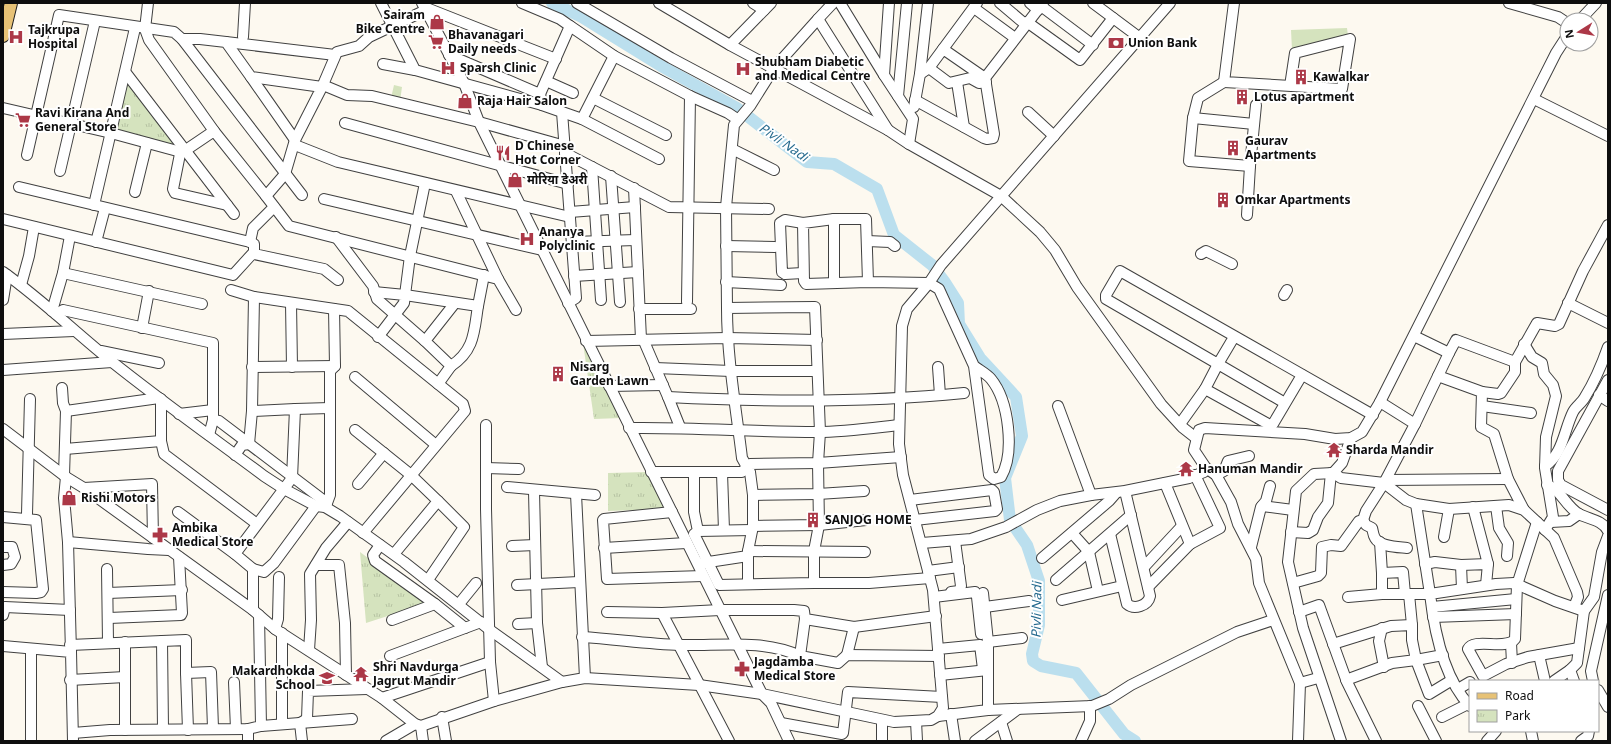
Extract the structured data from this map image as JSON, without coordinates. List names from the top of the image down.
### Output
{
  "water": ["Pivli Nadi"],
  "places": {
    "shop": [
      "Sairam Bike Centre",
      "Raja Hair Salon",
      "मोरिया डेअरी",
      "Rishi Motors"
    ],
    "hospital": [
      "Tajkrupa Hospital",
      "Sparsh Clinic",
      "Shubham Diabetic and Medical Centre",
      "Ananya Polyclinic"
    ],
    "supermarket": ["Bhavanagari Daily needs", "Ravi Kirana And General Store"],
    "bank": ["Union Bank"],
    "building": [
      "Kawalkar",
      "Lotus apartment",
      "Gaurav Apartments",
      "Omkar Apartments",
      "Nisarg Garden Lawn",
      "SANJOG HOME"
    ],
    "restaurant": ["D Chinese Hot Corner"],
    "temple": ["Sharda Mandir", "Hanuman Mandir", "Shri Navdurga Jagrut Mandir"],
    "pharmacy": ["Ambika Medical Store", "Jagdamba Medical Store"],
    "school or university": ["Makardhokda School"]
  },
  "legend": ["Road", "Park"],
  "north": "left"
}
